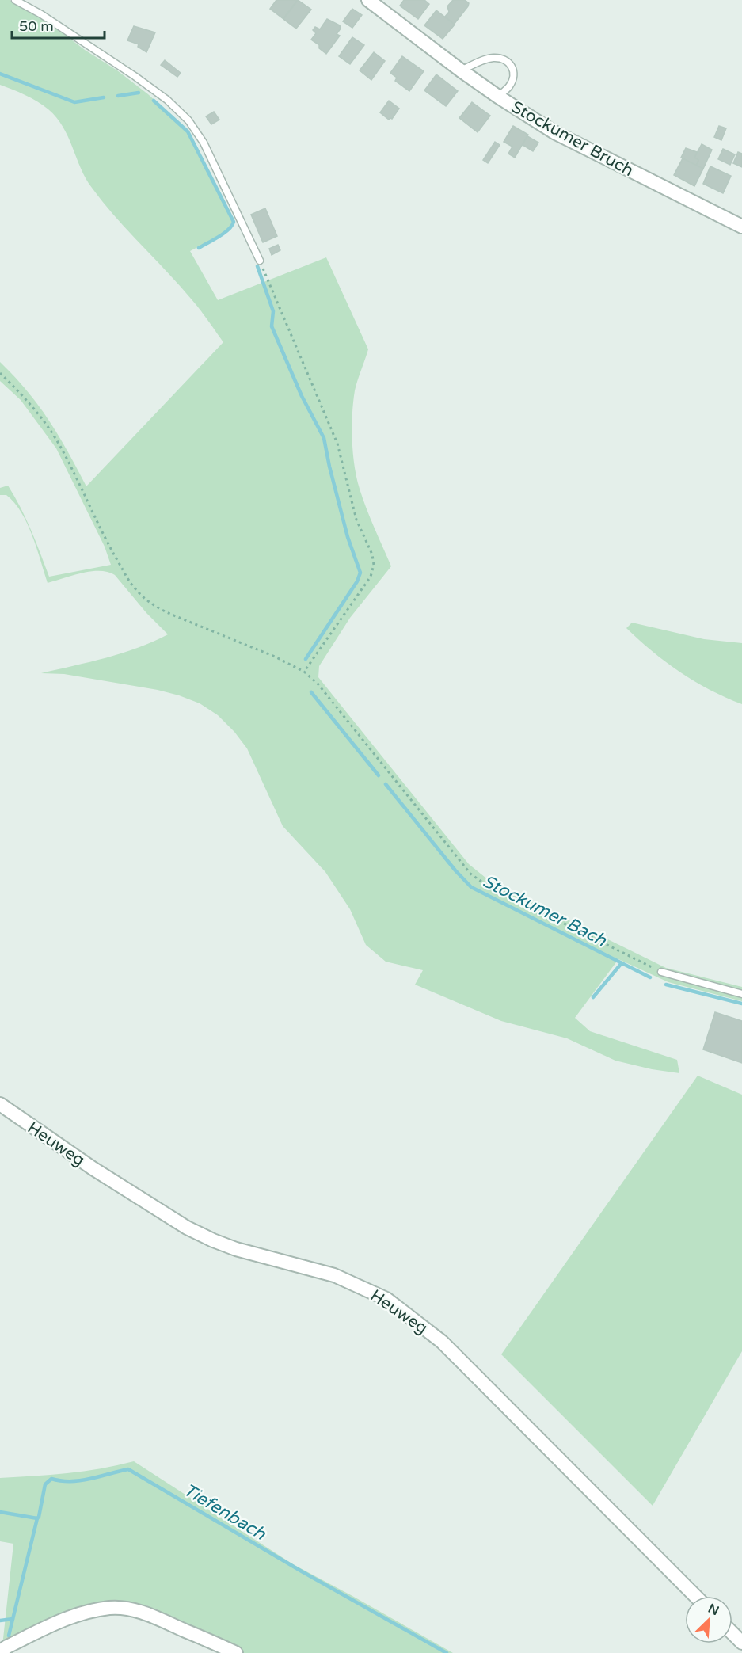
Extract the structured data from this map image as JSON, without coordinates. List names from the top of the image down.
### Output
{
  "streets": {
    "street": ["Stockumer Bruch", "Heuweg"]
  },
  "water": ["Stockumer Bach", "Tiefenbach"],
  "scale_bar": "50 m",
  "north": "top right"
}
